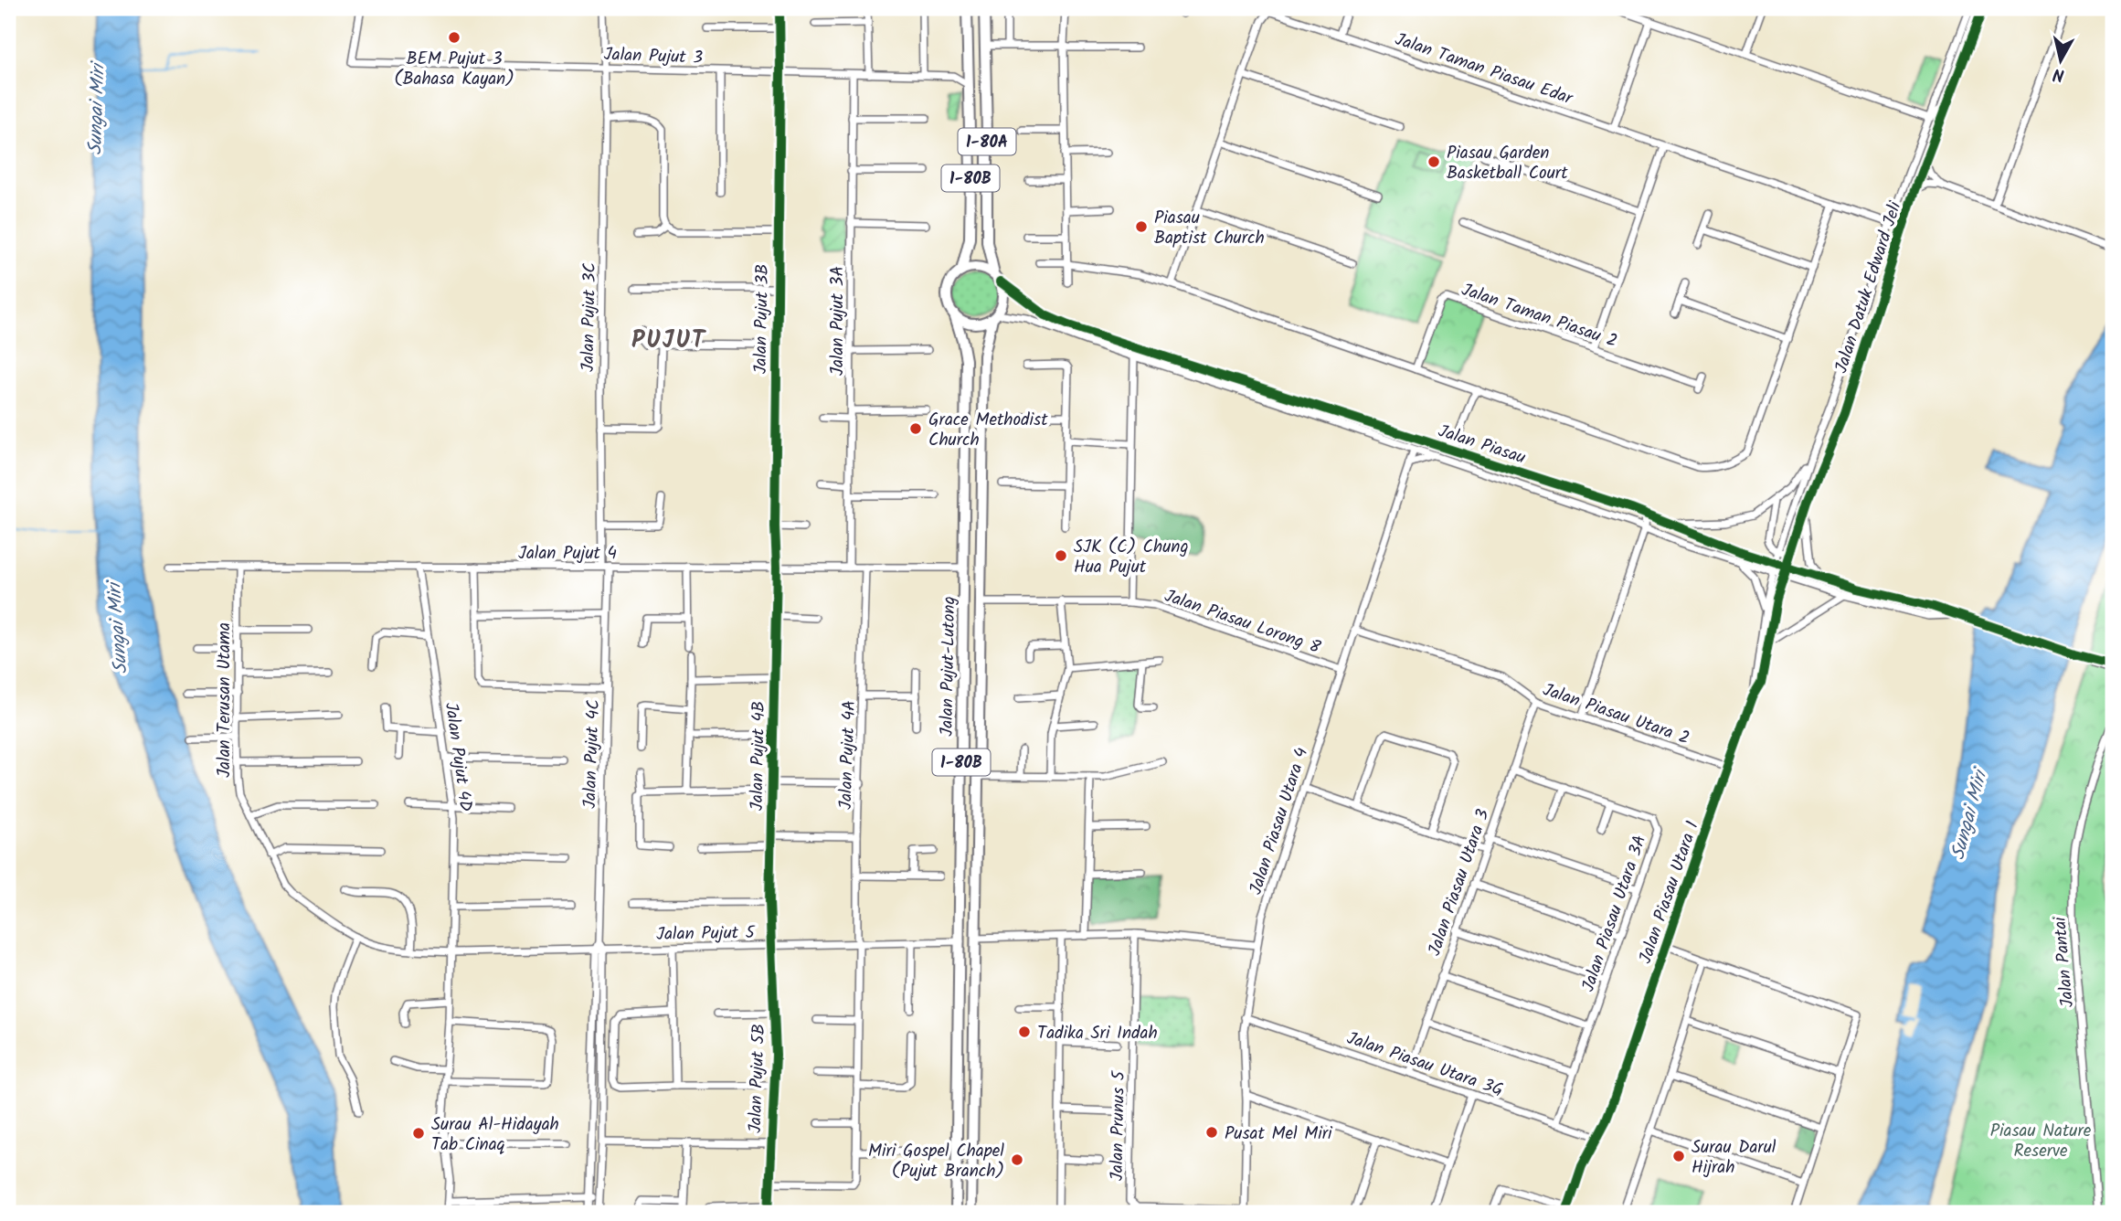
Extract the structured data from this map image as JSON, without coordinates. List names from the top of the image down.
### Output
{
  "streets": {
    "highway": ["1-80A", "1-80B", "Jalan Pujut-Lutong"],
    "street": [
      "Jalan Pujut 3",
      "Jalan Taman Piasau Edar",
      "Jalan Datuk Edward Jeli",
      "Jalan Taman Piasau 2",
      "Jalan Pujut 3C",
      "Jalan Pujut 3B",
      "Jalan Pujut 3A",
      "Jalan Piasau",
      "Jalan Pujut 4",
      "Jalan Piasau Lorong 8",
      "Jalan Terusan Utama",
      "Jalan Piasau Utara 2",
      "Jalan Pujut 4C",
      "Jalan Pujut 4A",
      "Jalan Pujut 4B",
      "Jalan Pujut 4D",
      "Jalan Piasau Utara 4",
      "Jalan Piasau Utara 3",
      "Jalan Piasau Utara 1",
      "Jalan Piasau Utara 3A",
      "Jalan Pujut 5",
      "Jalan Pantai",
      "Jalan Piasau Utara 3G",
      "Jalan Pujut 5B",
      "Jalan Prunus 5"
    ]
  },
  "crossings": [
    ["Jalan Pujut 3", "1-80B"],
    ["Jalan Pujut 3", "Jalan Pujut 3C"],
    ["Jalan Pujut 3", "Jalan Pujut 3B"],
    ["Jalan Pujut 3", "Jalan Pujut 3A"],
    ["Jalan Taman Piasau Edar", "Jalan Datuk Edward Jeli"],
    ["1-80A", "1-80B"],
    ["1-80A", "Jalan Piasau"],
    ["1-80A", "Jalan Pujut-Lutong"],
    ["1-80B", "Jalan Piasau"],
    ["1-80B", "Jalan Pujut-Lutong"],
    ["Jalan Datuk Edward Jeli", "Jalan Piasau"],
    ["Jalan Datuk Edward Jeli", "Jalan Piasau Utara 1"],
    ["Jalan Pujut 3C", "Jalan Pujut 4"],
    ["Jalan Pujut 3C", "Jalan Pujut 4C"],
    ["Jalan Pujut 3B", "Jalan Pujut 4"],
    ["Jalan Pujut 3B", "Jalan Pujut 4B"],
    ["Jalan Pujut 3A", "Jalan Pujut 4"],
    ["Jalan Piasau", "Jalan Pujut-Lutong"],
    ["Jalan Piasau", "Jalan Piasau Utara 4"],
    ["Jalan Piasau", "Jalan Piasau Utara 1"],
    ["Jalan Pujut 4", "Jalan Pujut-Lutong"],
    ["Jalan Pujut 4", "Jalan Terusan Utama"],
    ["Jalan Pujut 4", "Jalan Pujut 4C"],
    ["Jalan Pujut 4", "Jalan Pujut 4A"],
    ["Jalan Pujut 4", "Jalan Pujut 4B"],
    ["Jalan Pujut 4", "Jalan Pujut 4D"],
    ["Jalan Piasau Lorong 8", "Jalan Pujut-Lutong"],
    ["Jalan Piasau Lorong 8", "Jalan Piasau Utara 4"],
    ["Jalan Pujut-Lutong", "Jalan Pujut 5"],
    ["Jalan Terusan Utama", "Jalan Pujut 4D"],
    ["Jalan Terusan Utama", "Jalan Pujut 5"],
    ["Jalan Piasau Utara 2", "Jalan Piasau Utara 4"],
    ["Jalan Piasau Utara 2", "Jalan Piasau Utara 3"],
    ["Jalan Piasau Utara 2", "Jalan Piasau Utara 1"],
    ["Jalan Pujut 4C", "Jalan Pujut 5"],
    ["Jalan Pujut 4A", "Jalan Pujut 5"],
    ["Jalan Pujut 4A", "Jalan Pujut 5B"],
    ["Jalan Pujut 4B", "Jalan Pujut 5"],
    ["Jalan Pujut 4B", "Jalan Pujut 5B"],
    ["Jalan Pujut 4D", "Jalan Pujut 5"],
    ["Jalan Piasau Utara 4", "Jalan Piasau Utara 3G"],
    ["Jalan Piasau Utara 4", "Jalan Prunus 5"],
    ["Jalan Piasau Utara 3", "Jalan Piasau Utara 3A"],
    ["Jalan Piasau Utara 3", "Jalan Piasau Utara 3G"],
    ["Jalan Piasau Utara 1", "Jalan Piasau Utara 3G"],
    ["Jalan Piasau Utara 3A", "Jalan Piasau Utara 3G"],
    ["Jalan Pujut 5", "Jalan Pujut 5B"]
  ],
  "districts": ["PUJUT"],
  "water": ["Sungai Miri"],
  "parks": ["Piasau Nature Reserve"],
  "places": [
    "BEM Pujut 3 (Bahasa Kayan)",
    "Piasau Garden Basketball Court",
    "Piasau Baptist Church",
    "Grace Methodist Church",
    "SJK (C) Chung Hua Pujut",
    "Tadika Sri Indah",
    "Pusat Mel Miri",
    "Surau Al-Hidayah Tab Cinaq",
    "Surau Darul Hijrah",
    "Miri Gospel Chapel (Pujut Branch)"
  ],
  "north": "bottom"
}
